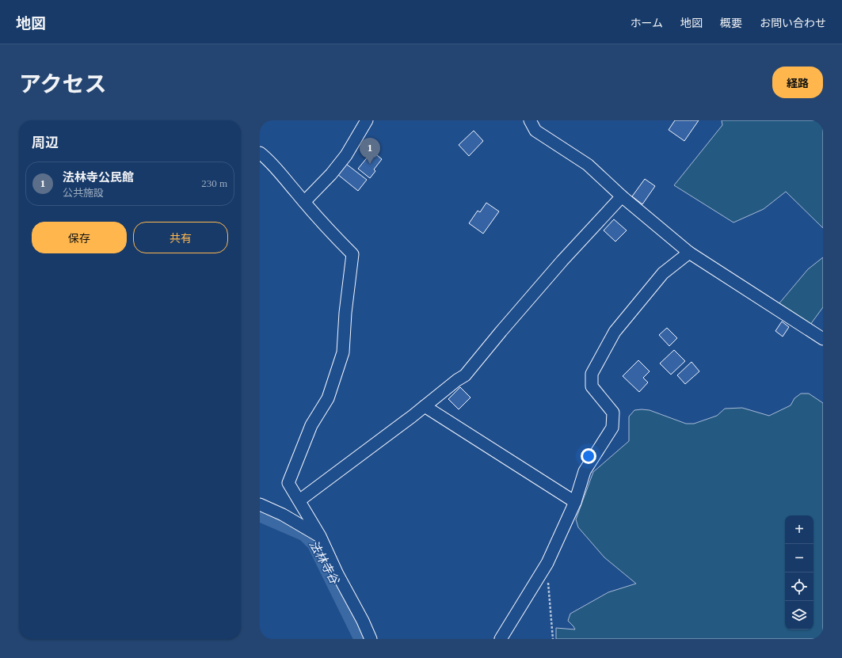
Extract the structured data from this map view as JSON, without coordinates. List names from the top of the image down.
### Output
{
  "water": ["法林寺谷"],
  "page": {
    "header": "地図",
    "nav": [
      "ホーム",
      "地図",
      "概要",
      "お問い合わせ"
    ],
    "title": "アクセス",
    "buttons": [
      "経路",
      ["保存", "共有"]
    ],
    "heading": "周辺",
    "pins": "1",
    "list": [
      {
        "mark": "1",
        "name": "法林寺公民館",
        "note": "公共施設",
        "value": "230 m"
      }
    ],
    "map_buttons": ["+", "−"]
  }
}
